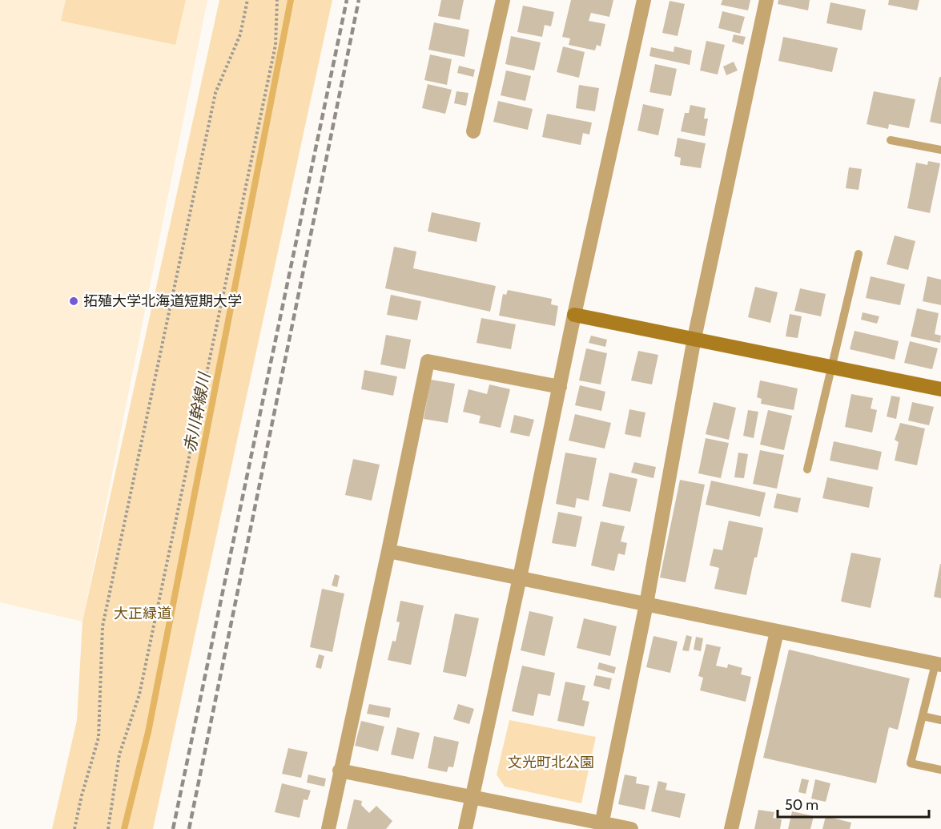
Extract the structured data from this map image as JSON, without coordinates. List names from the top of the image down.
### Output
{
  "water": ["赤川幹線川"],
  "parks": ["大正緑道", "文光町北公園"],
  "places": ["拓殖大学北海道短期大学"],
  "scale_bar": "50 m"
}
